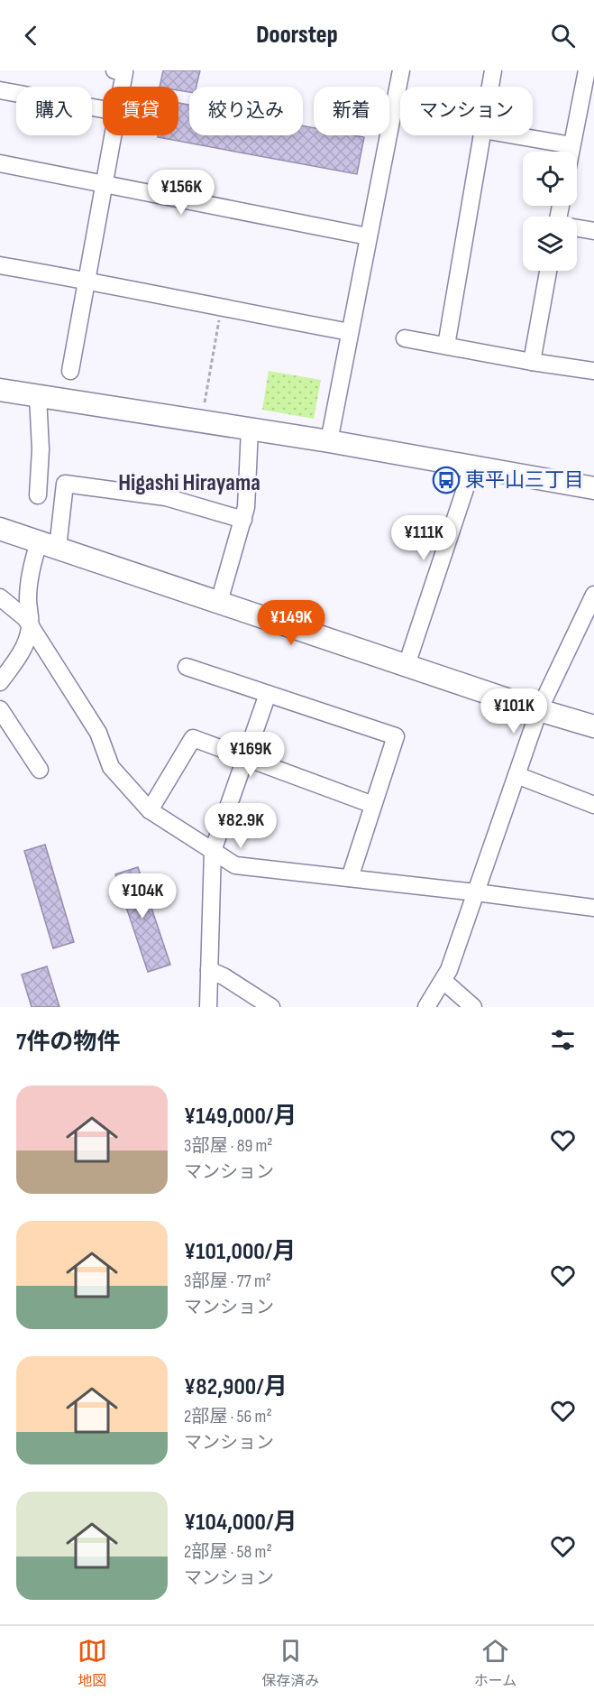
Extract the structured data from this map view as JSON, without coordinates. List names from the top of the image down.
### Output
{
  "districts": ["Higashi Hirayama"],
  "places": {
    "bus stop": ["東平山三丁目"]
  },
  "page": {
    "header": "Doorstep",
    "chip": [
      "購入",
      "賃貸",
      "絞り込み",
      "新着",
      "マンション"
    ],
    "price": [
      "¥156K",
      "¥111K",
      "¥149K",
      "¥101K",
      "¥169K",
      "¥82.9K",
      "¥104K"
    ],
    "heading": "7件の物件",
    "list": [
      {
        "name": "¥149,000/月",
        "note": "3部屋 · 89 m² · マンション"
      },
      {
        "name": "¥101,000/月",
        "note": "3部屋 · 77 m² · マンション"
      },
      {
        "name": "¥82,900/月",
        "note": "2部屋 · 56 m² · マンション"
      },
      {
        "name": "¥104,000/月",
        "note": "2部屋 · 58 m² · マンション"
      }
    ],
    "tabs": ["地図", "保存済み", "ホーム"]
  }
}
